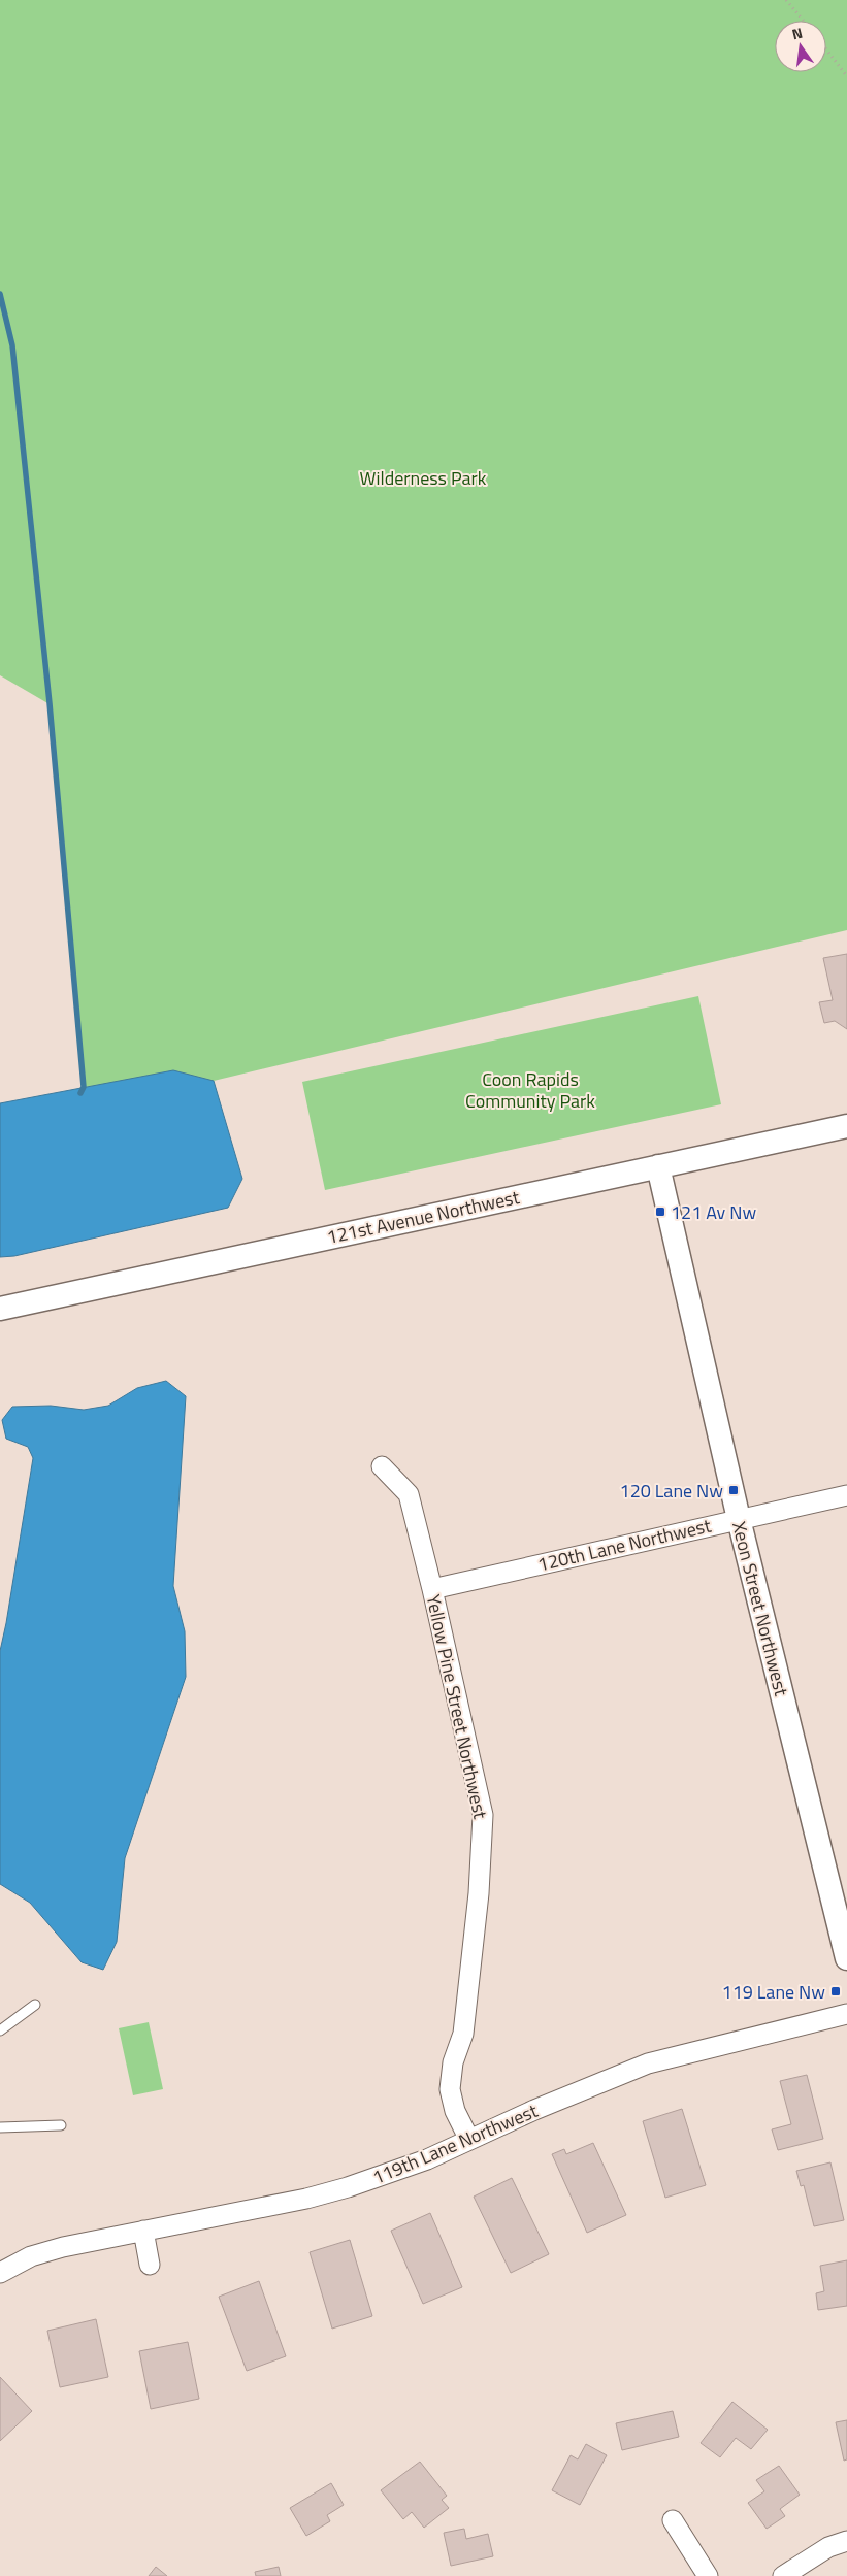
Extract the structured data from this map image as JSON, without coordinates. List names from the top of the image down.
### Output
{
  "streets": {
    "street": [
      "121st Avenue Northwest",
      "120th Lane Northwest",
      "Xeon Street Northwest",
      "Yellow Pine Street Northwest",
      "119th Lane Northwest"
    ]
  },
  "crossings": [
    ["121st Avenue Northwest", "Xeon Street Northwest"],
    ["120th Lane Northwest", "Xeon Street Northwest"],
    ["120th Lane Northwest", "Yellow Pine Street Northwest"],
    ["Yellow Pine Street Northwest", "119th Lane Northwest"]
  ],
  "parks": ["Wilderness Park", "Coon Rapids Community Park"],
  "places": {
    "transit": ["121 Av Nw", "120 Lane Nw", "119 Lane Nw"]
  },
  "north": "top"
}
